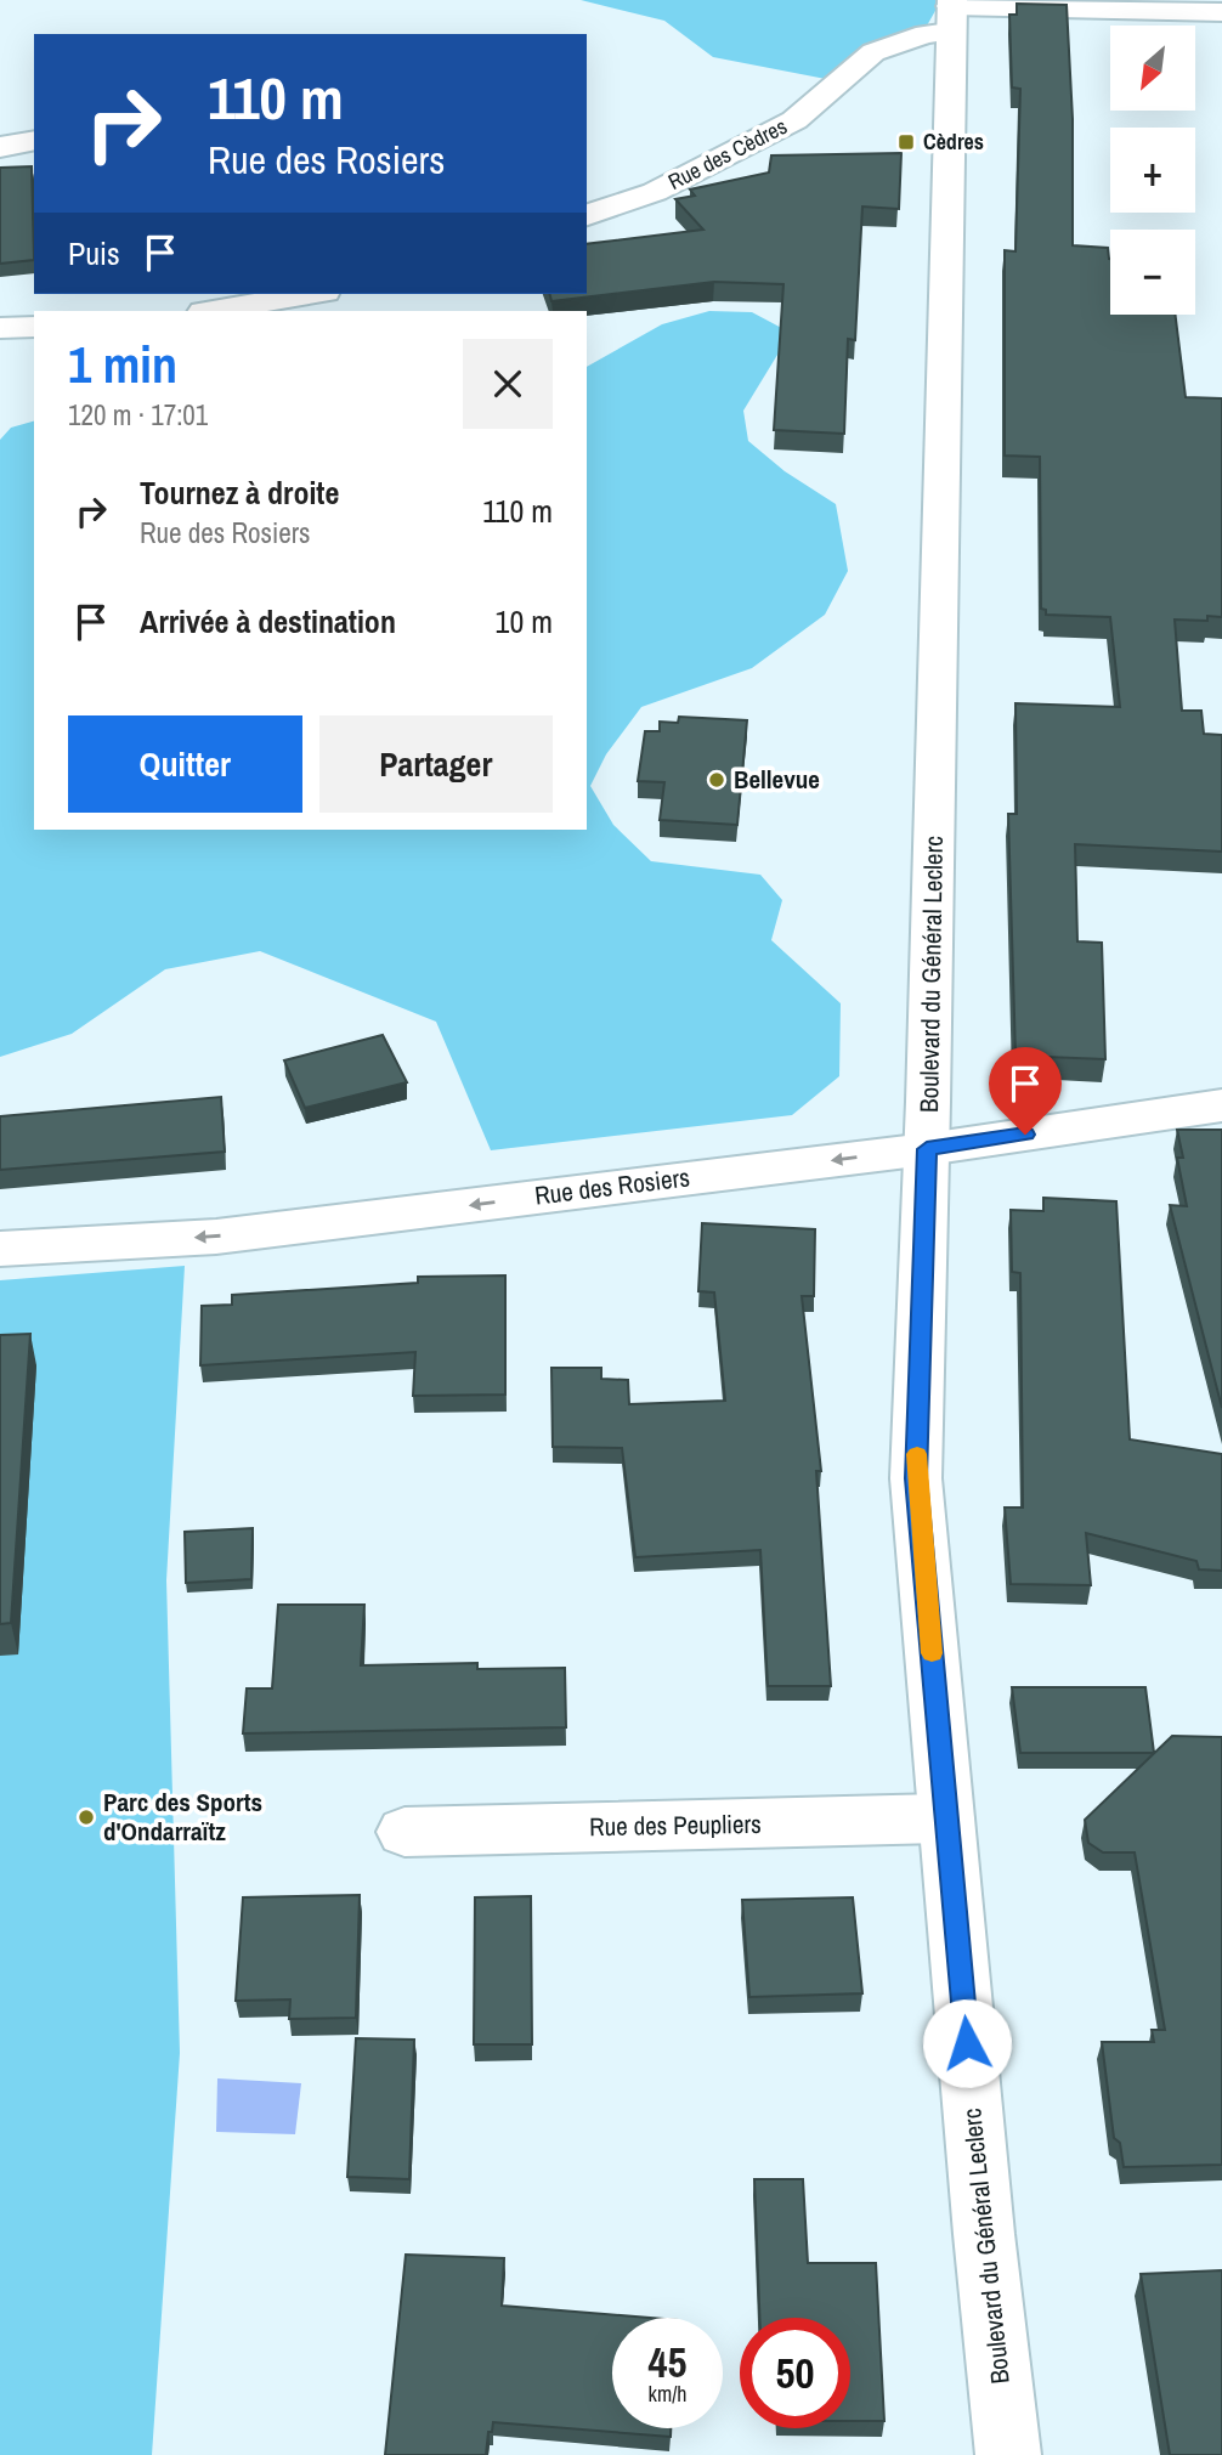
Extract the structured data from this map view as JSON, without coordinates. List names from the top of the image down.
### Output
{
  "streets": {
    "main road": [
      "Rue des Cèdres",
      "Boulevard du Général Leclerc",
      "Rue des Rosiers",
      "Rue des Peupliers"
    ]
  },
  "crossings": [
    ["Rue des Cèdres", "Boulevard du Général Leclerc"],
    ["Boulevard du Général Leclerc", "Rue des Rosiers"],
    ["Boulevard du Général Leclerc", "Rue des Peupliers"]
  ],
  "one_way": ["Rue des Rosiers"],
  "places": {
    "transit": ["Cèdres"],
    "other": ["Bellevue", "Parc des Sports d'Ondarraïtz"]
  },
  "north": "bottom left",
  "page": {
    "map_buttons": ["+", "−"],
    "turn": ["110 m", "Rue des Rosiers"],
    "then": "Puis",
    "heading": ["1 min", "120 m · 17:01"],
    "list": [
      {
        "name": "Tournez à droite",
        "note": "Rue des Rosiers",
        "value": "110 m"
      },
      {
        "name": "Arrivée à destination",
        "value": "10 m"
      }
    ],
    "buttons": ["Quitter", "Partager"],
    "speed": "45 km/h",
    "limit": "50"
  }
}
